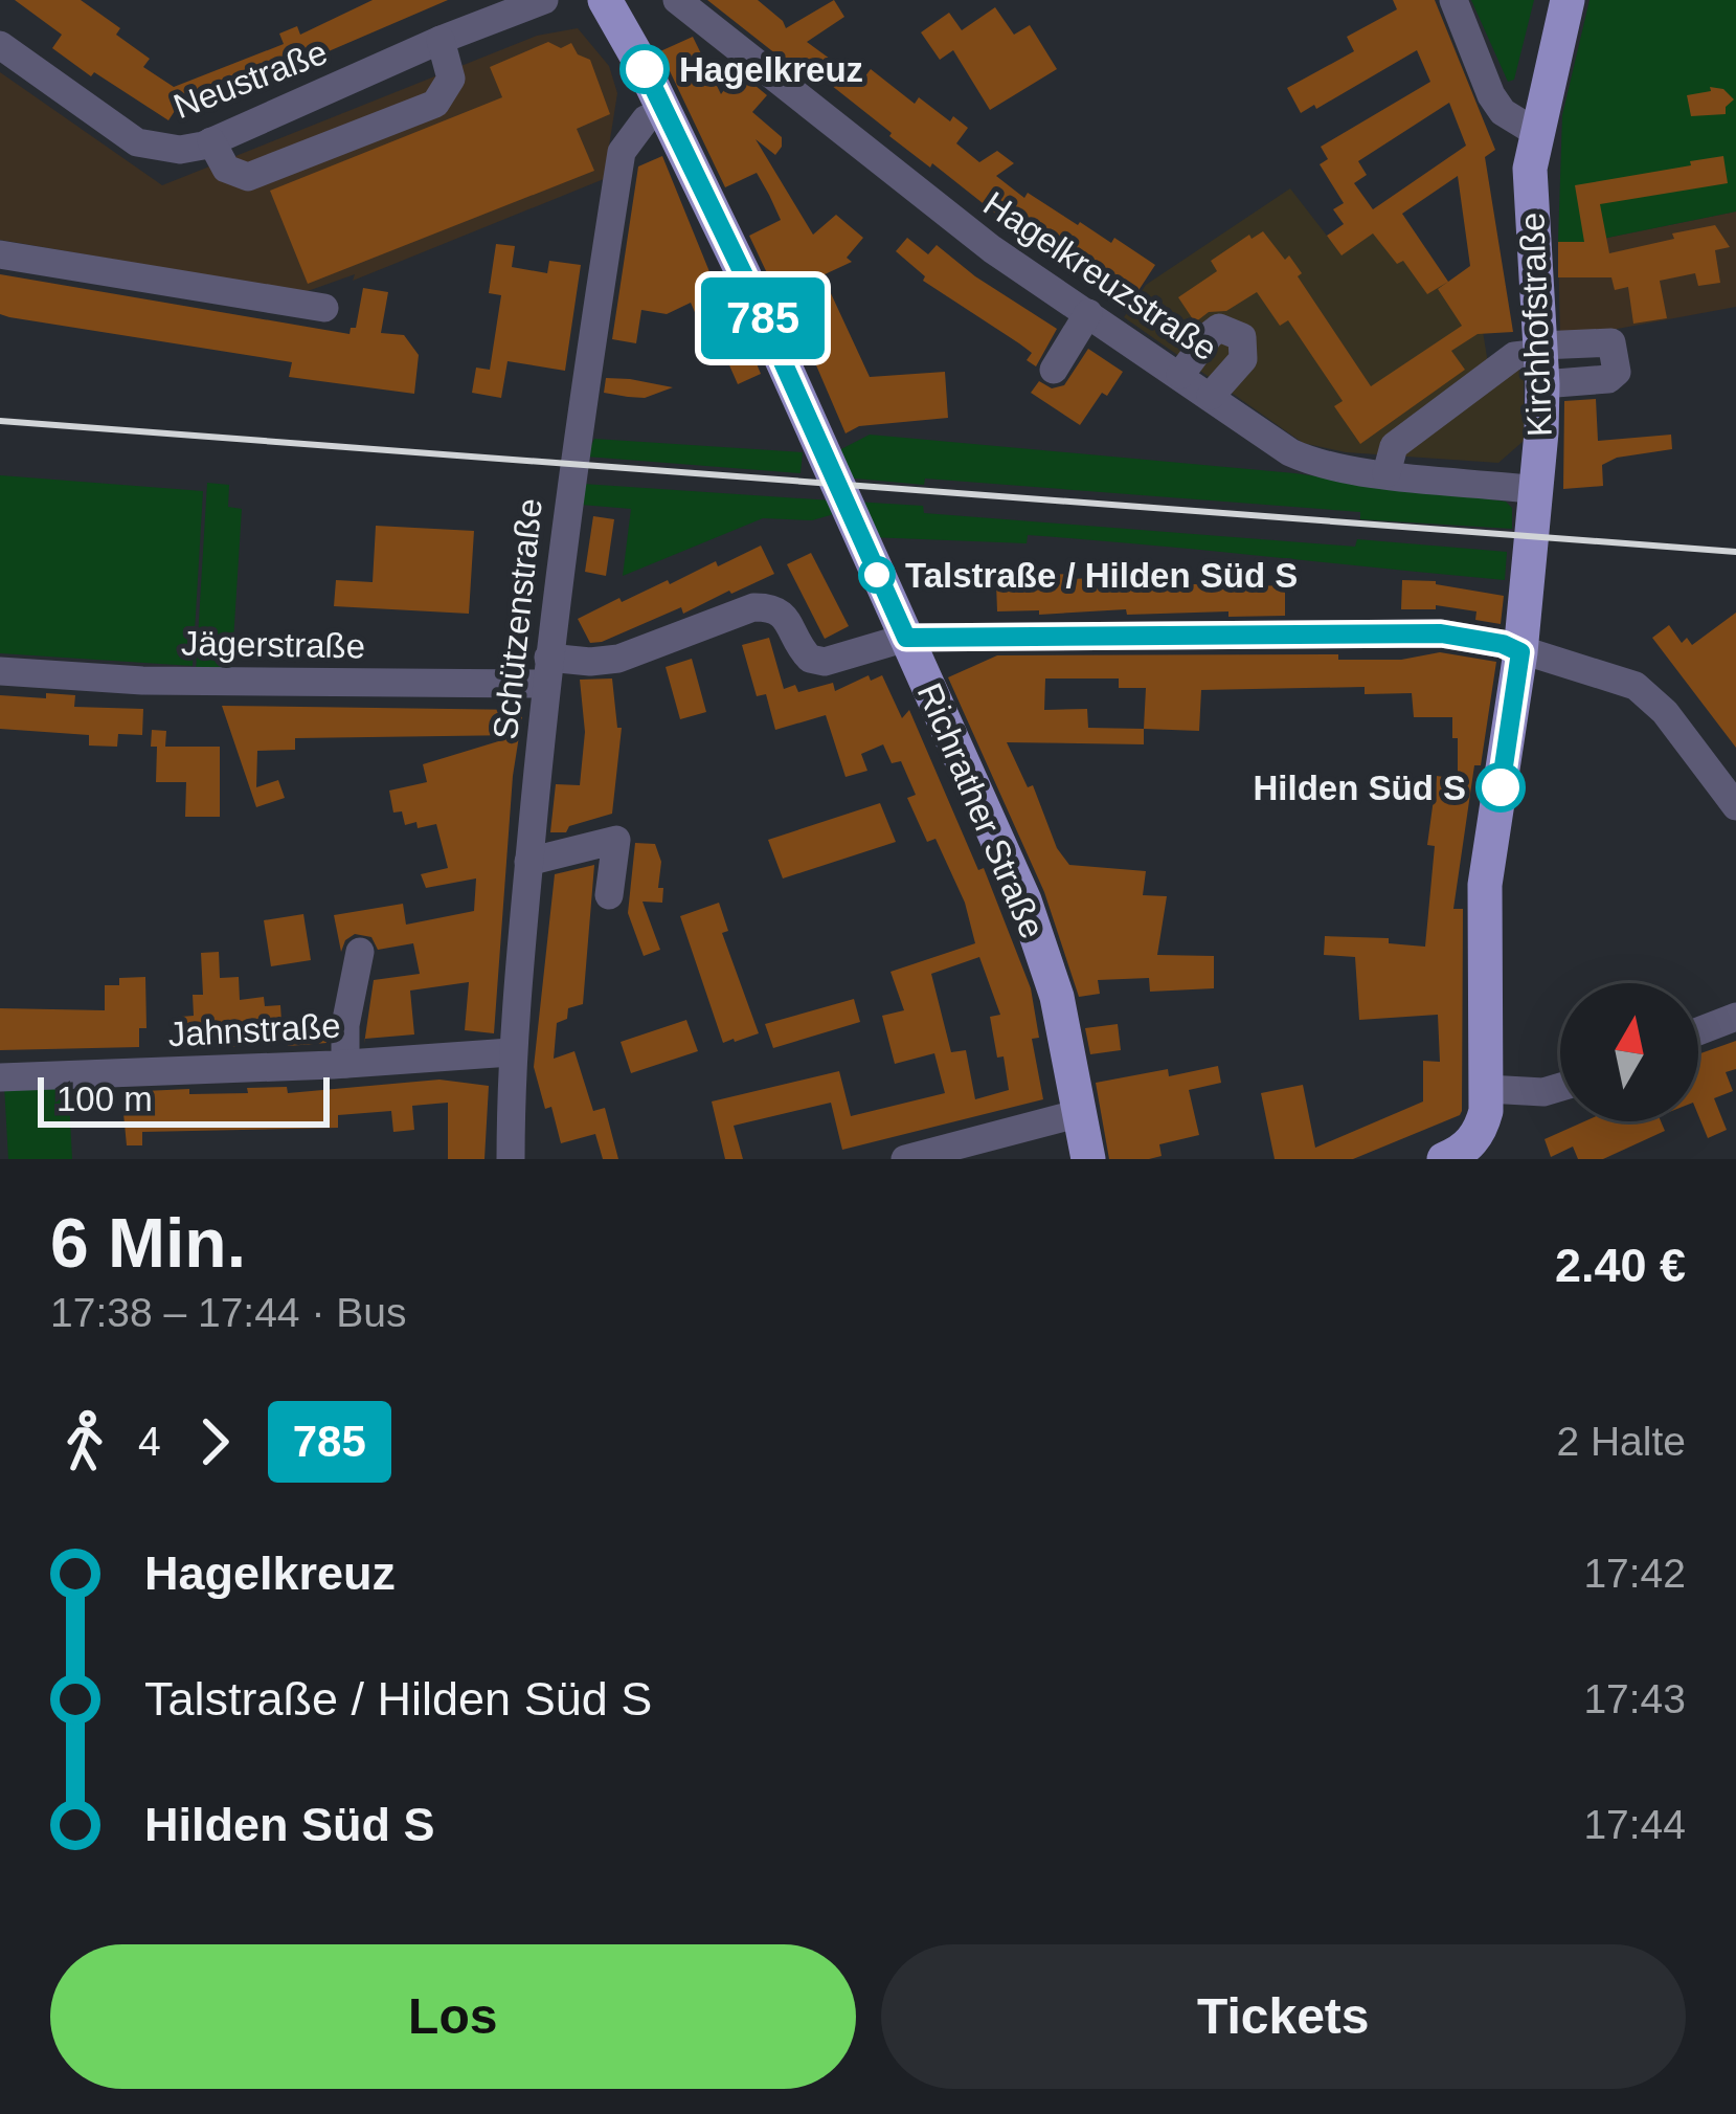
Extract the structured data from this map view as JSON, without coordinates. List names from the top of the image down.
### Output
{
  "streets": {
    "main road": ["Kirchhofstraße", "Richrather Straße"],
    "street": [
      "Neustraße",
      "Hagelkreuzstraße",
      "Schützenstraße",
      "Jägerstraße",
      "Jahnstraße"
    ]
  },
  "crossings": [
    ["Hagelkreuzstraße", "Kirchhofstraße"],
    ["Schützenstraße", "Jägerstraße"],
    ["Schützenstraße", "Richrather Straße"],
    ["Schützenstraße", "Jahnstraße"],
    ["Jägerstraße", "Richrather Straße"]
  ],
  "places": ["Hagelkreuz", "Talstraße / Hilden Süd S", "Hilden Süd S"],
  "lines": ["bus line 785"],
  "scale_bar": "100 m",
  "north": "top",
  "page": {
    "on_map": "785",
    "scale": "100 m",
    "heading": ["6 Min.", "17:38 – 17:44 · Bus", "2.40 €"],
    "legs": ["4", "785", "2 Halte"],
    "list": [
      {
        "name": "Hagelkreuz",
        "value": "17:42"
      },
      {
        "name": "Talstraße / Hilden Süd S",
        "value": "17:43"
      },
      {
        "name": "Hilden Süd S",
        "value": "17:44"
      }
    ],
    "buttons": ["Los", "Tickets"]
  }
}
